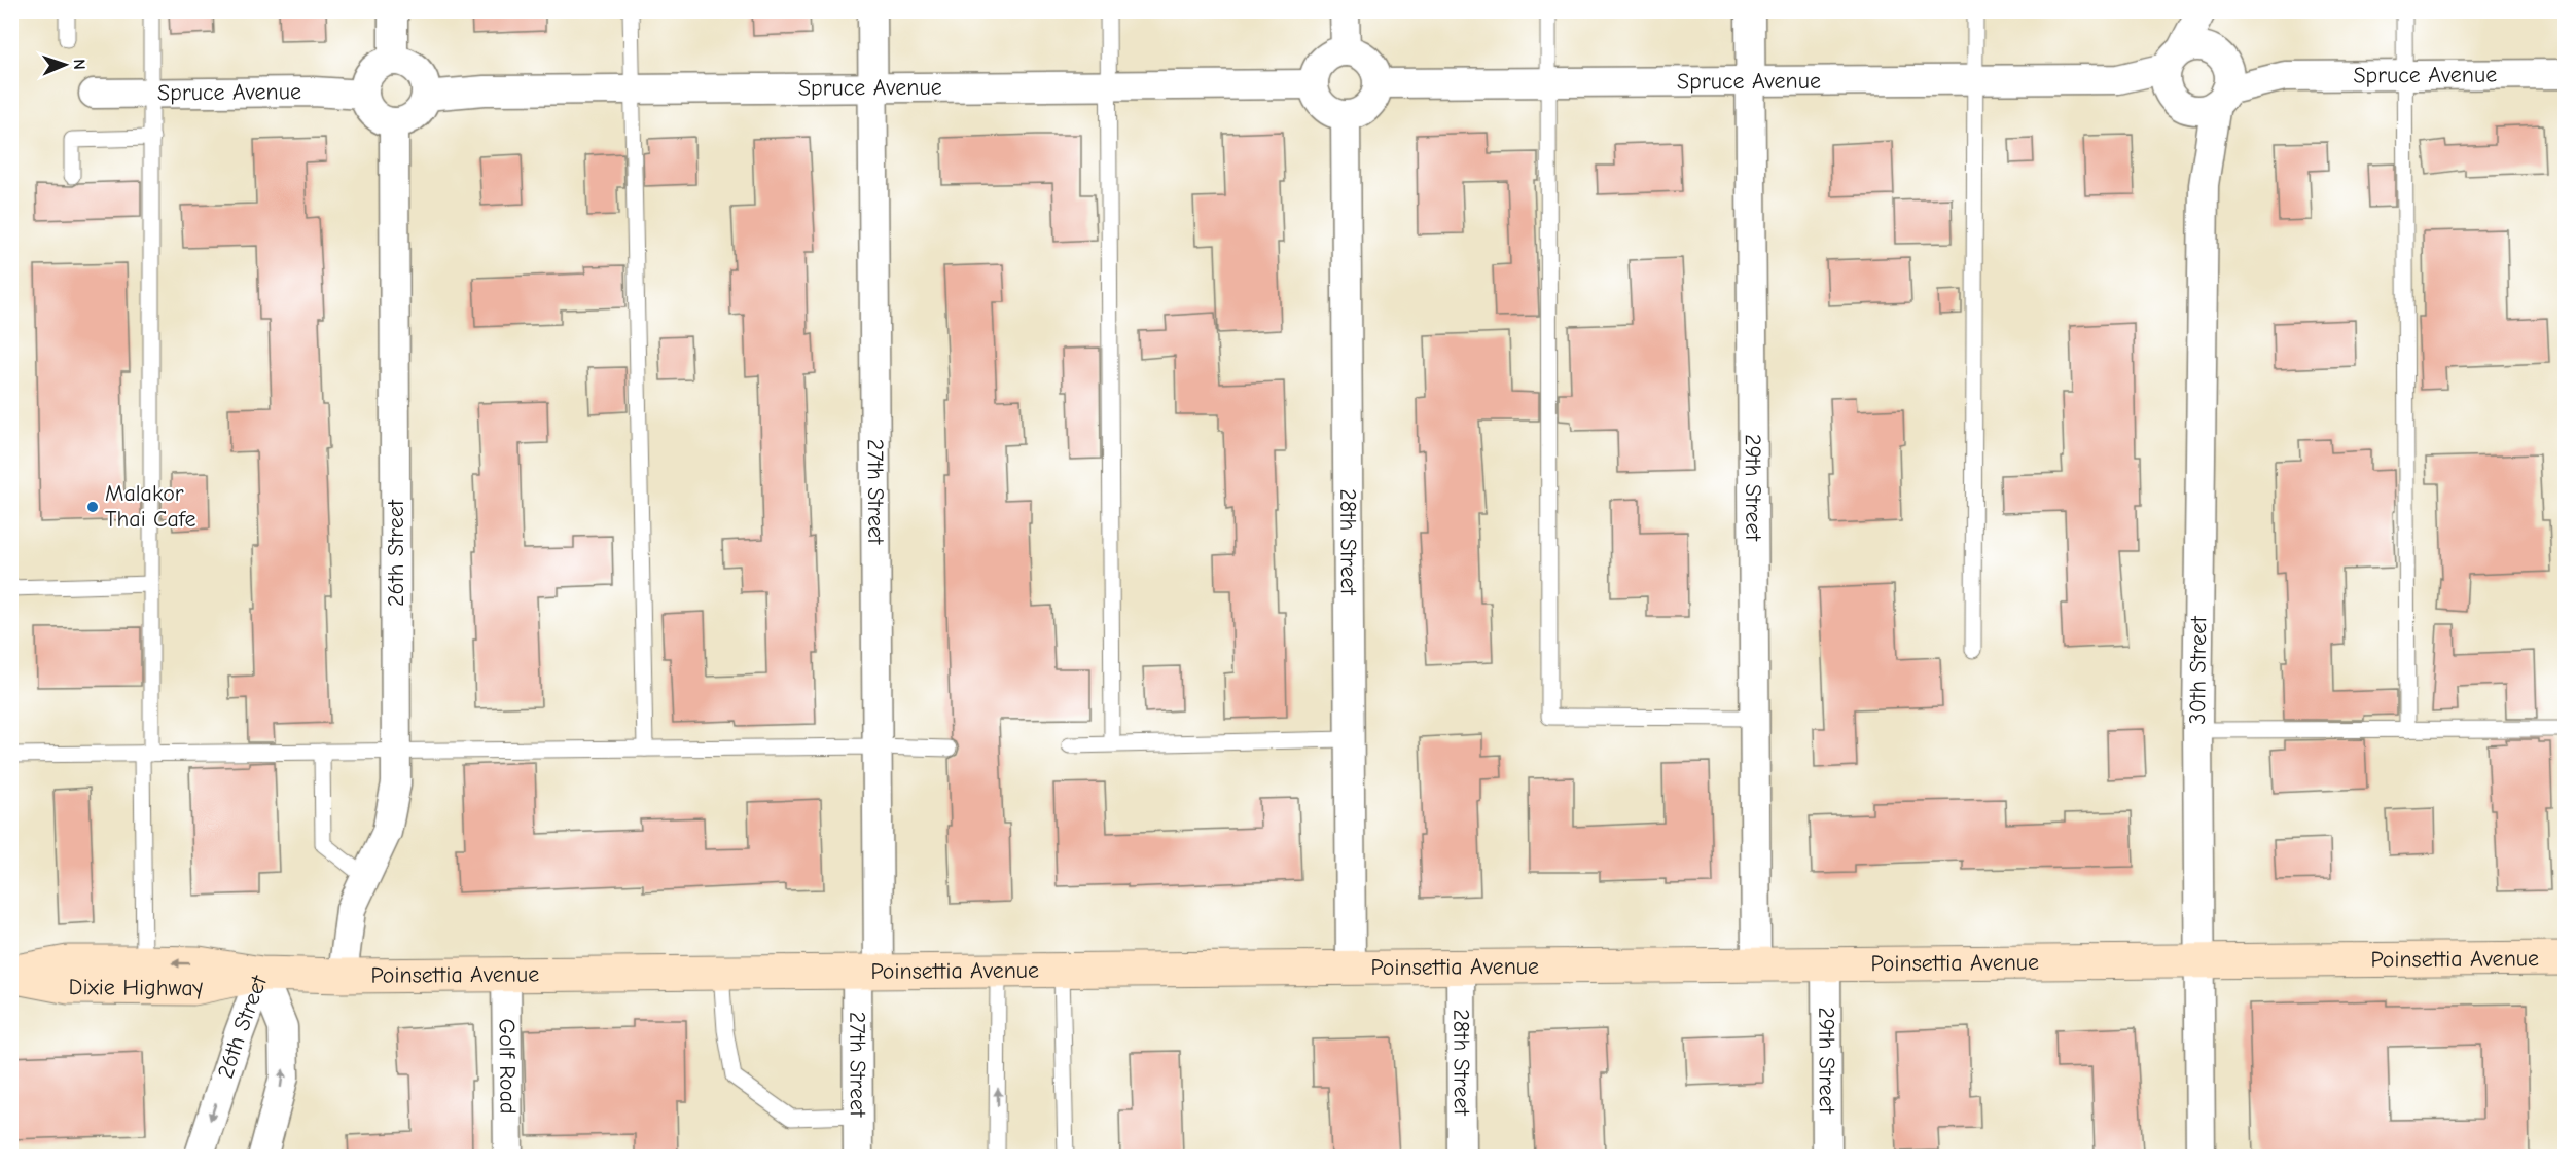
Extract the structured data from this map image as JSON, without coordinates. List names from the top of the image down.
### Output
{
  "streets": {
    "street": [
      "Spruce Avenue",
      "29th Street",
      "27th Street",
      "28th Street",
      "26th Street",
      "30th Street",
      "Poinsettia Avenue",
      "Dixie Highway",
      "Golf Road"
    ]
  },
  "crossings": [
    ["Spruce Avenue", "29th Street"],
    ["Spruce Avenue", "27th Street"],
    ["Spruce Avenue", "28th Street"],
    ["Spruce Avenue", "26th Street"],
    ["Spruce Avenue", "30th Street"],
    ["29th Street", "Poinsettia Avenue"],
    ["27th Street", "Poinsettia Avenue"],
    ["28th Street", "Poinsettia Avenue"],
    ["26th Street", "Poinsettia Avenue"],
    ["26th Street", "Dixie Highway"],
    ["30th Street", "Poinsettia Avenue"],
    ["Poinsettia Avenue", "Dixie Highway"],
    ["Poinsettia Avenue", "Golf Road"]
  ],
  "places": ["Malakor Thai Cafe"],
  "north": "right"
}
